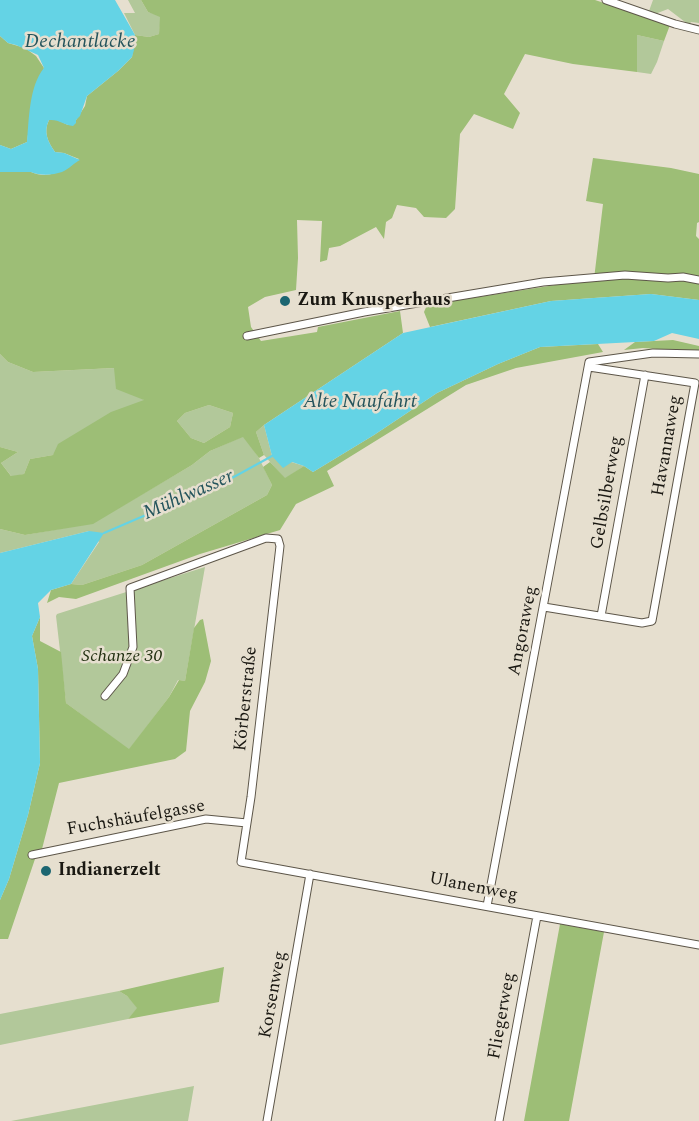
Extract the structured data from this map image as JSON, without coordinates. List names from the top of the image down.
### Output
{
  "streets": {
    "street": [
      "Havannaweg",
      "Gelbsilberweg",
      "Angoraweg",
      "Körberstraße",
      "Fuchshäufelgasse",
      "Ulanenweg",
      "Korsenweg",
      "Fliegerweg"
    ]
  },
  "crossings": [
    ["Havannaweg", "Gelbsilberweg"],
    ["Havannaweg", "Angoraweg"],
    ["Angoraweg", "Ulanenweg"],
    ["Körberstraße", "Fuchshäufelgasse"],
    ["Körberstraße", "Ulanenweg"],
    ["Ulanenweg", "Korsenweg"],
    ["Ulanenweg", "Fliegerweg"]
  ],
  "water": ["Dechantlacke", "Alte Naufahrt", "Mühlwasser"],
  "parks": ["Schanze 30"],
  "places": ["Zum Knusperhaus", "Indianerzelt"]
}
